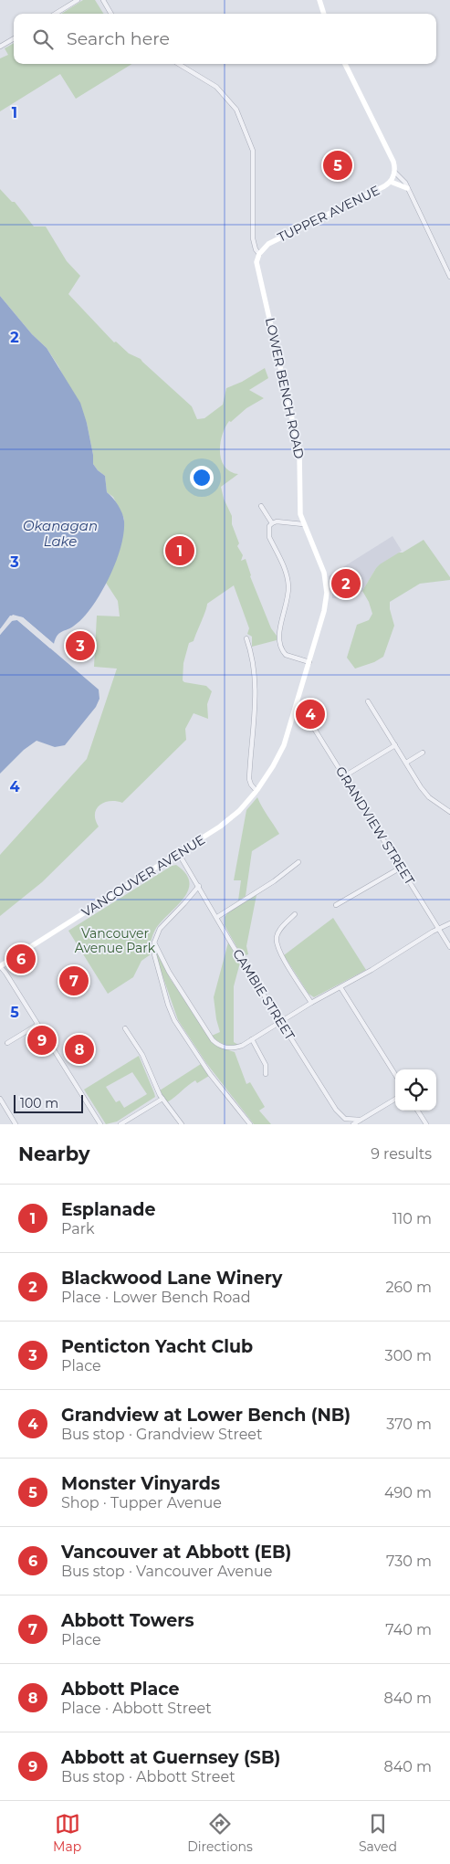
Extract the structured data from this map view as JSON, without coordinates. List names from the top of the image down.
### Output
{
  "streets": {
    "street": [
      "TUPPER AVENUE",
      "LOWER BENCH ROAD",
      "GRANDVIEW STREET",
      "VANCOUVER AVENUE",
      "CAMBIE STREET"
    ]
  },
  "crossings": [
    ["TUPPER AVENUE", "LOWER BENCH ROAD"],
    ["LOWER BENCH ROAD", "GRANDVIEW STREET"],
    ["LOWER BENCH ROAD", "VANCOUVER AVENUE"],
    ["VANCOUVER AVENUE", "CAMBIE STREET"]
  ],
  "water": ["Okanagan Lake"],
  "parks": ["Vancouver Avenue Park"],
  "scale_bar": "100 m",
  "page": {
    "search": "Search here",
    "pins": [
      "5",
      "1",
      "2",
      "3",
      "4",
      "6",
      "7",
      "9",
      "8"
    ],
    "scale": "100 m",
    "heading": ["Nearby", "9 results"],
    "list": [
      {
        "mark": "1",
        "name": "Esplanade",
        "note": "Park",
        "value": "110 m"
      },
      {
        "mark": "2",
        "name": "Blackwood Lane Winery",
        "note": "Place · Lower Bench Road",
        "value": "260 m"
      },
      {
        "mark": "3",
        "name": "Penticton Yacht Club",
        "note": "Place",
        "value": "300 m"
      },
      {
        "mark": "4",
        "name": "Grandview at Lower Bench (NB)",
        "note": "Bus stop · Grandview Street",
        "value": "370 m"
      },
      {
        "mark": "5",
        "name": "Monster Vinyards",
        "note": "Shop · Tupper Avenue",
        "value": "490 m"
      },
      {
        "mark": "6",
        "name": "Vancouver at Abbott (EB)",
        "note": "Bus stop · Vancouver Avenue",
        "value": "730 m"
      },
      {
        "mark": "7",
        "name": "Abbott Towers",
        "note": "Place",
        "value": "740 m"
      },
      {
        "mark": "8",
        "name": "Abbott Place",
        "note": "Place · Abbott Street",
        "value": "840 m"
      },
      {
        "mark": "9",
        "name": "Abbott at Guernsey (SB)",
        "note": "Bus stop · Abbott Street",
        "value": "840 m"
      }
    ],
    "nav": ["Map", "Directions", "Saved"]
  },
  "grid": {
    "rows": [
      "1",
      "2",
      "3",
      "4",
      "5"
    ]
  }
}
